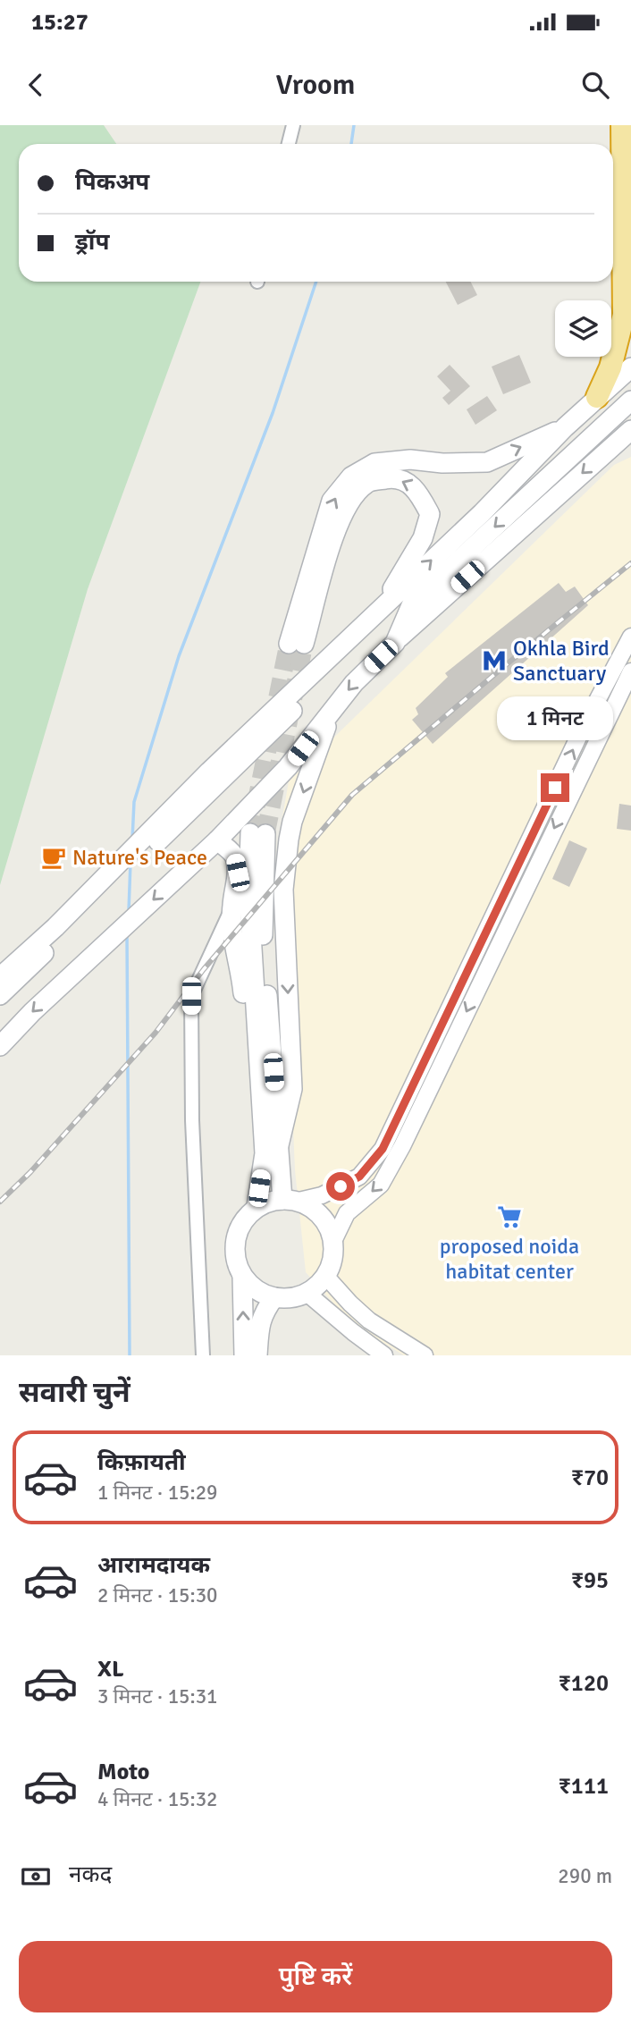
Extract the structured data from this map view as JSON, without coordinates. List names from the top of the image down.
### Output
{
  "places": {
    "metro station": ["Okhla Bird Sanctuary"],
    "cafe": ["Nature's Peace"],
    "supermarket": ["proposed noida habitat center"]
  },
  "page": {
    "status": "15:27",
    "header": "Vroom",
    "banner": ["पिकअप", "ड्रॉप"],
    "bubble": "1 मिनट",
    "heading": "सवारी चुनें",
    "list": [
      {
        "name": "किफ़ायती",
        "note": "1 मिनट · 15:29",
        "value": "₹70"
      },
      {
        "name": "आरामदायक",
        "note": "2 मिनट · 15:30",
        "value": "₹95"
      },
      {
        "name": "XL",
        "note": "3 मिनट · 15:31",
        "value": "₹120"
      },
      {
        "name": "Moto",
        "note": "4 मिनट · 15:32",
        "value": "₹111"
      }
    ],
    "pay": ["नकद", "290 m"],
    "buttons": "पुष्टि करें"
  }
}
